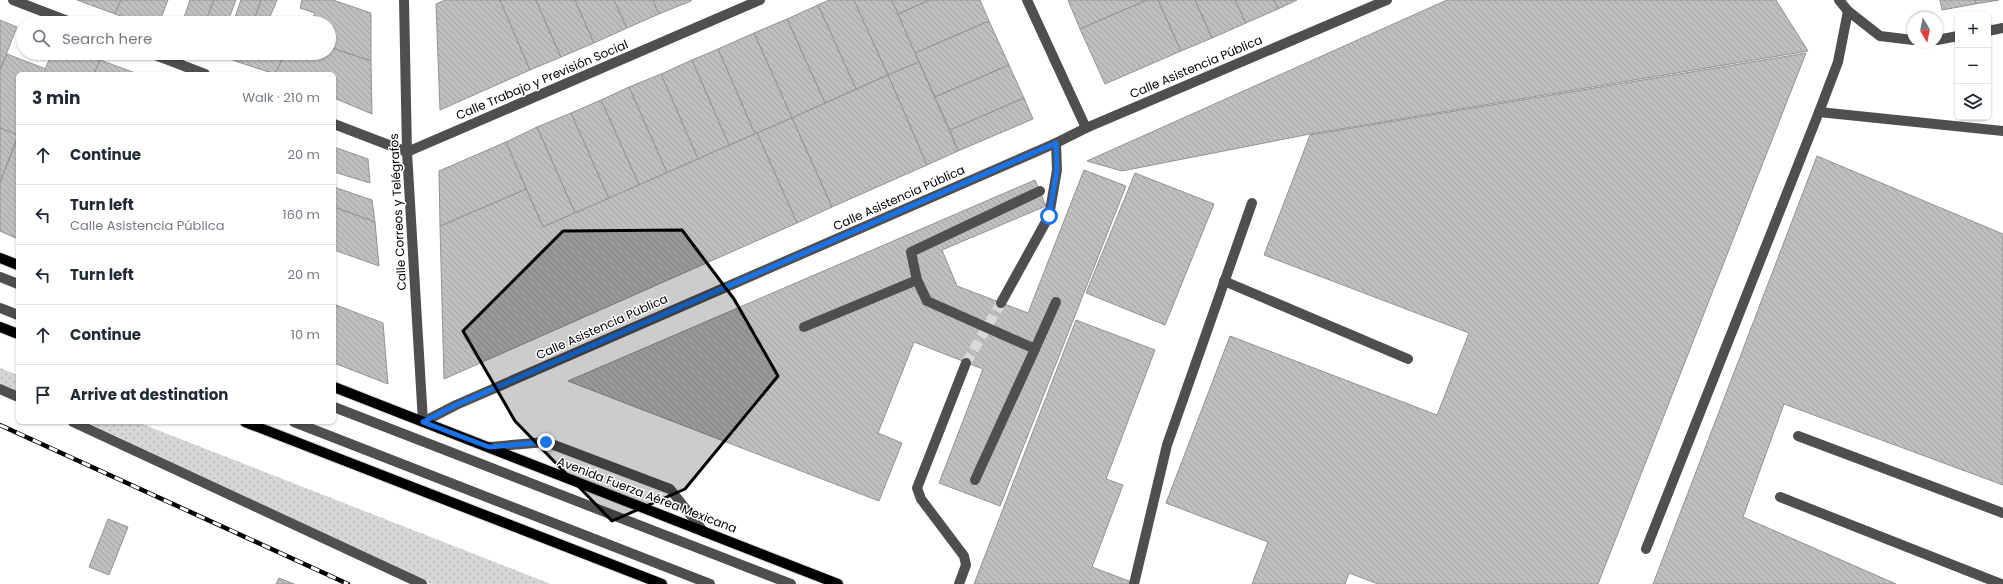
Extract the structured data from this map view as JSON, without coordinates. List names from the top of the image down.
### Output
{
  "streets": {
    "main road": ["Avenida Fuerza Aérea Mexicana"],
    "street": ["Calle Asistencia Pública", "Calle Trabajo y Previsión Social", "Calle Correos y Telégrafos"]
  },
  "crossings": [
    ["Calle Asistencia Pública", "Calle Correos y Telégrafos"],
    ["Calle Asistencia Pública", "Avenida Fuerza Aérea Mexicana"],
    ["Calle Trabajo y Previsión Social", "Calle Correos y Telégrafos"],
    ["Calle Correos y Telégrafos", "Avenida Fuerza Aérea Mexicana"]
  ],
  "north": "bottom",
  "page": {
    "map_buttons": ["+", "−"],
    "search": "Search here",
    "heading": ["3 min", "Walk · 210 m"],
    "list": [
      ["Continue", "20 m"],
      ["Turn left", "Calle Asistencia Pública", "160 m"],
      ["Turn left", "20 m"],
      ["Continue", "10 m"],
      "Arrive at destination"
    ]
  }
}
